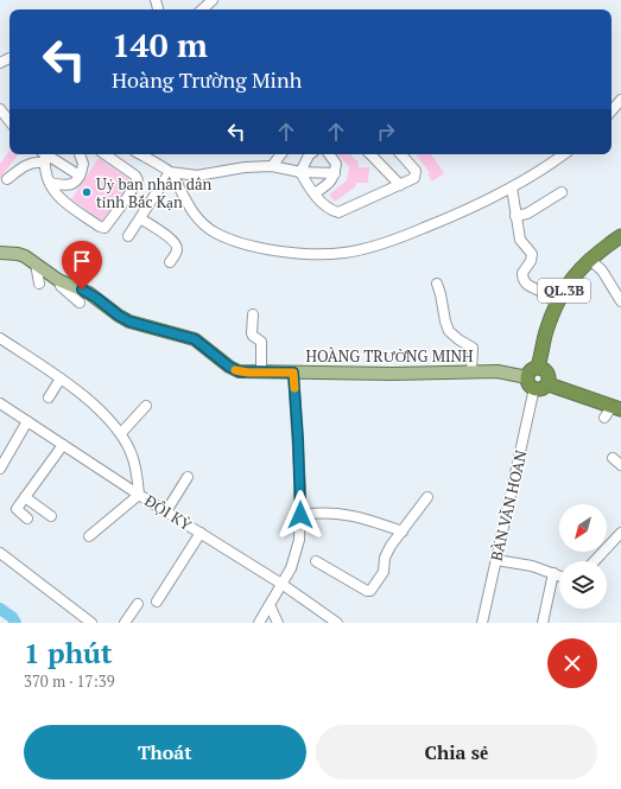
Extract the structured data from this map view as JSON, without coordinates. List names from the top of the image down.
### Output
{
  "streets": {
    "highway": ["QL.3B"],
    "main road": ["HOÀNG TRƯỜNG MINH"],
    "street": ["BÀN VĂN HOAN", "ĐỘI KỲ"]
  },
  "crossings": [
    ["QL.3B", "HOÀNG TRƯỜNG MINH"],
    ["QL.3B", "BÀN VĂN HOAN"],
    ["HOÀNG TRƯỜNG MINH", "BÀN VĂN HOAN"]
  ],
  "places": ["Uỷ ban nhân dân tỉnh Bắc Kạn"],
  "north": "bottom left",
  "page": {
    "turn": ["140 m", "Hoàng Trường Minh"],
    "heading": ["1 phút", "370 m · 17:39"],
    "buttons": ["Thoát", "Chia sẻ"]
  }
}
